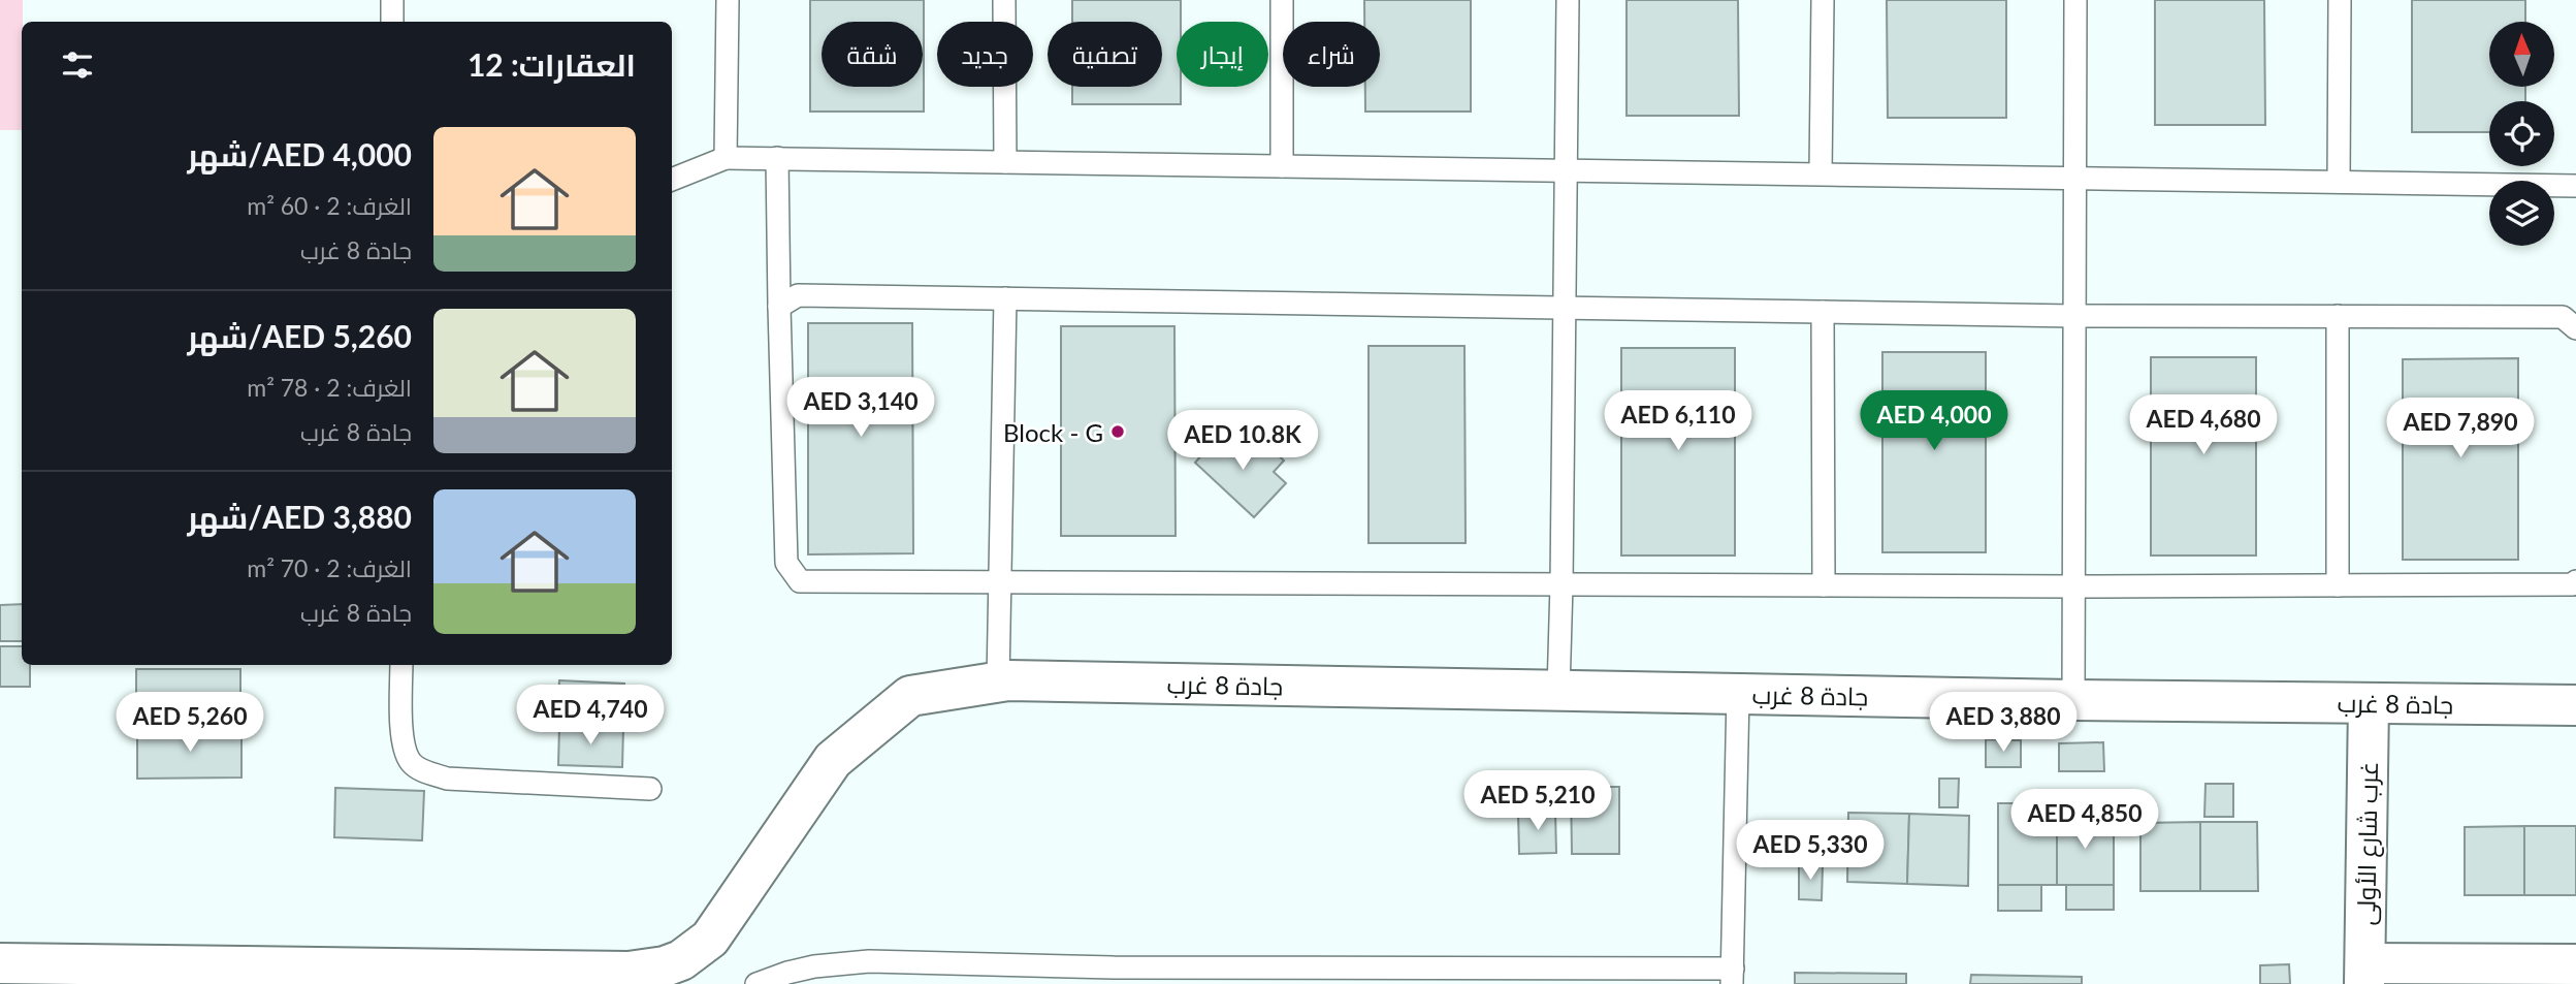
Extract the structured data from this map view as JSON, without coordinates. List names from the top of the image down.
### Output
{
  "streets": {
    "street": ["جادة 8 غرب", "غرب شارع الأولى"]
  },
  "crossings": [
    ["جادة 8 غرب", "غرب شارع الأولى"]
  ],
  "places": ["Block - G"],
  "north": "top",
  "page": {
    "chip": [
      "شراء",
      "إيجار",
      "تصفية",
      "جديد",
      "شقة"
    ],
    "heading": "العقارات: 12",
    "list": [
      {
        "name": "AED 4,000/شهر",
        "note": "الغرف: 2 · 60 m² · جادة 8 غرب"
      },
      {
        "name": "AED 5,260/شهر",
        "note": "الغرف: 2 · 78 m² · جادة 8 غرب"
      },
      {
        "name": "AED 3,880/شهر",
        "note": "الغرف: 2 · 70 m² · جادة 8 غرب"
      }
    ],
    "price": [
      "AED 3,140",
      "AED 6,110",
      "AED 4,000",
      "AED 4,680",
      "AED 7,890",
      "AED 10.8K",
      "AED 4,740",
      "AED 5,260",
      "AED 3,880",
      "AED 5,210",
      "AED 4,850",
      "AED 5,330"
    ]
  }
}
